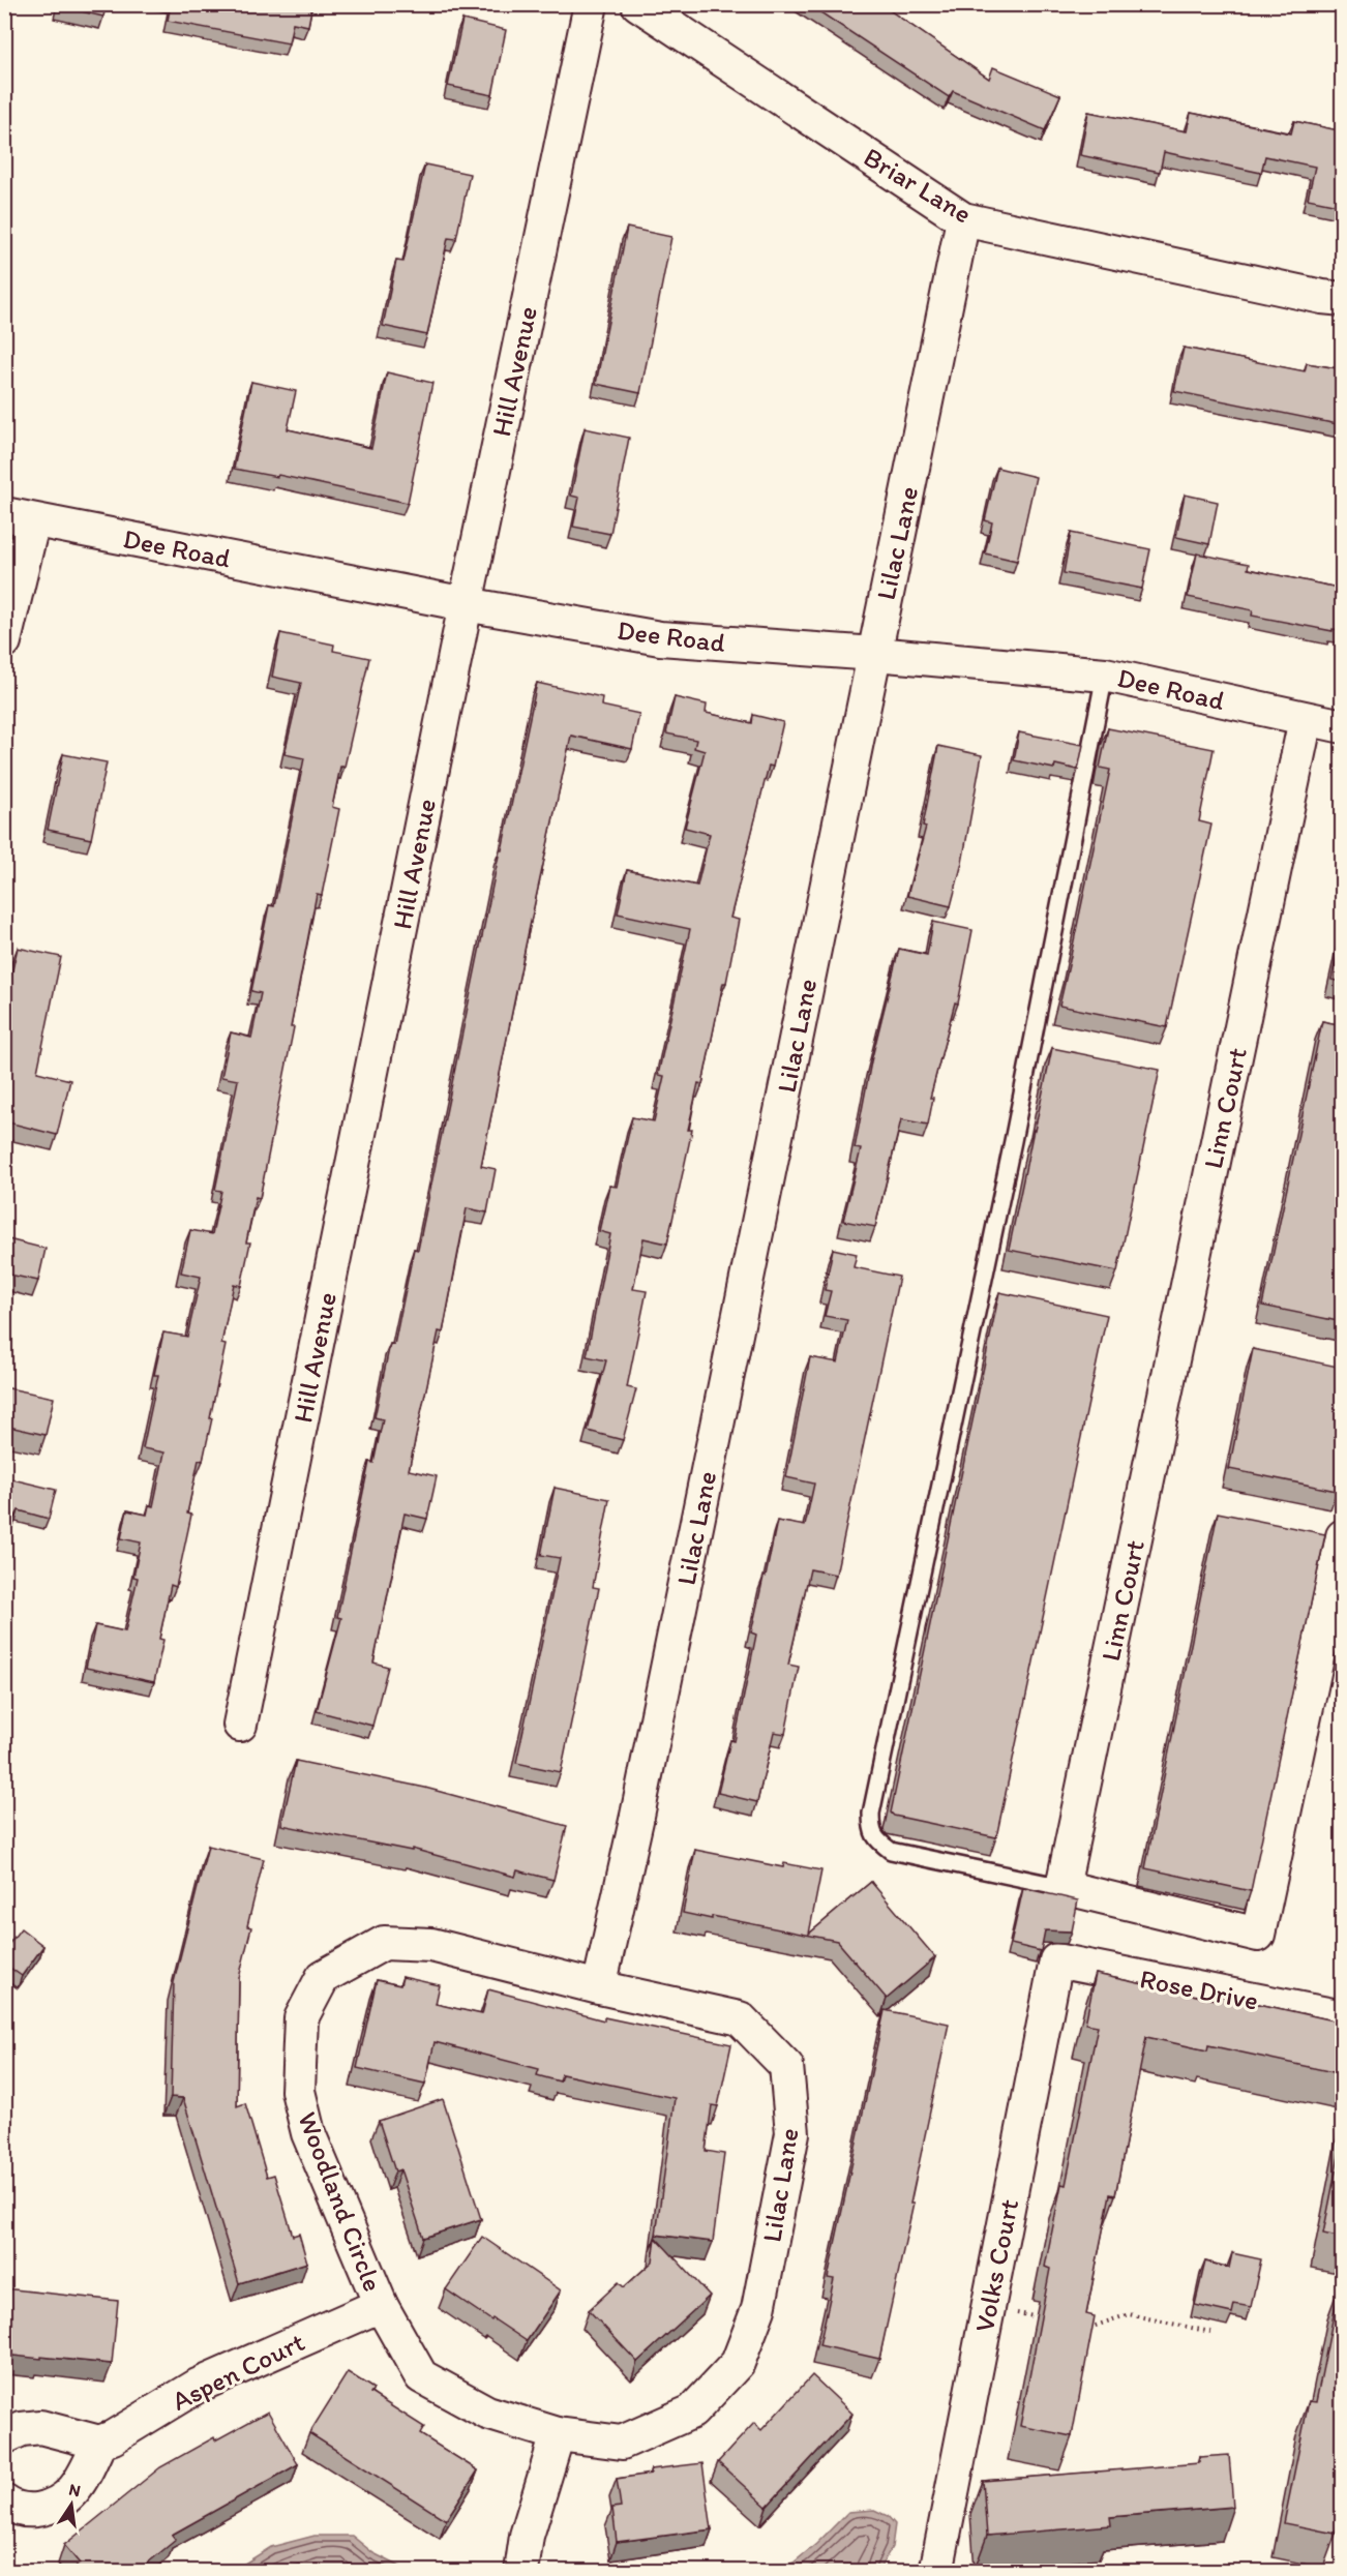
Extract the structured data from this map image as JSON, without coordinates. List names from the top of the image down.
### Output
{
  "streets": {
    "street": [
      "Briar Lane",
      "Hill Avenue",
      "Lilac Lane",
      "Dee Road",
      "Linn Court",
      "Rose Drive",
      "Woodland Circle",
      "Volks Court",
      "Aspen Court"
    ]
  },
  "crossings": [
    ["Briar Lane", "Lilac Lane"],
    ["Hill Avenue", "Dee Road"],
    ["Lilac Lane", "Dee Road"],
    ["Lilac Lane", "Woodland Circle"],
    ["Dee Road", "Linn Court"],
    ["Rose Drive", "Volks Court"],
    ["Woodland Circle", "Aspen Court"]
  ],
  "north": "top"
}
